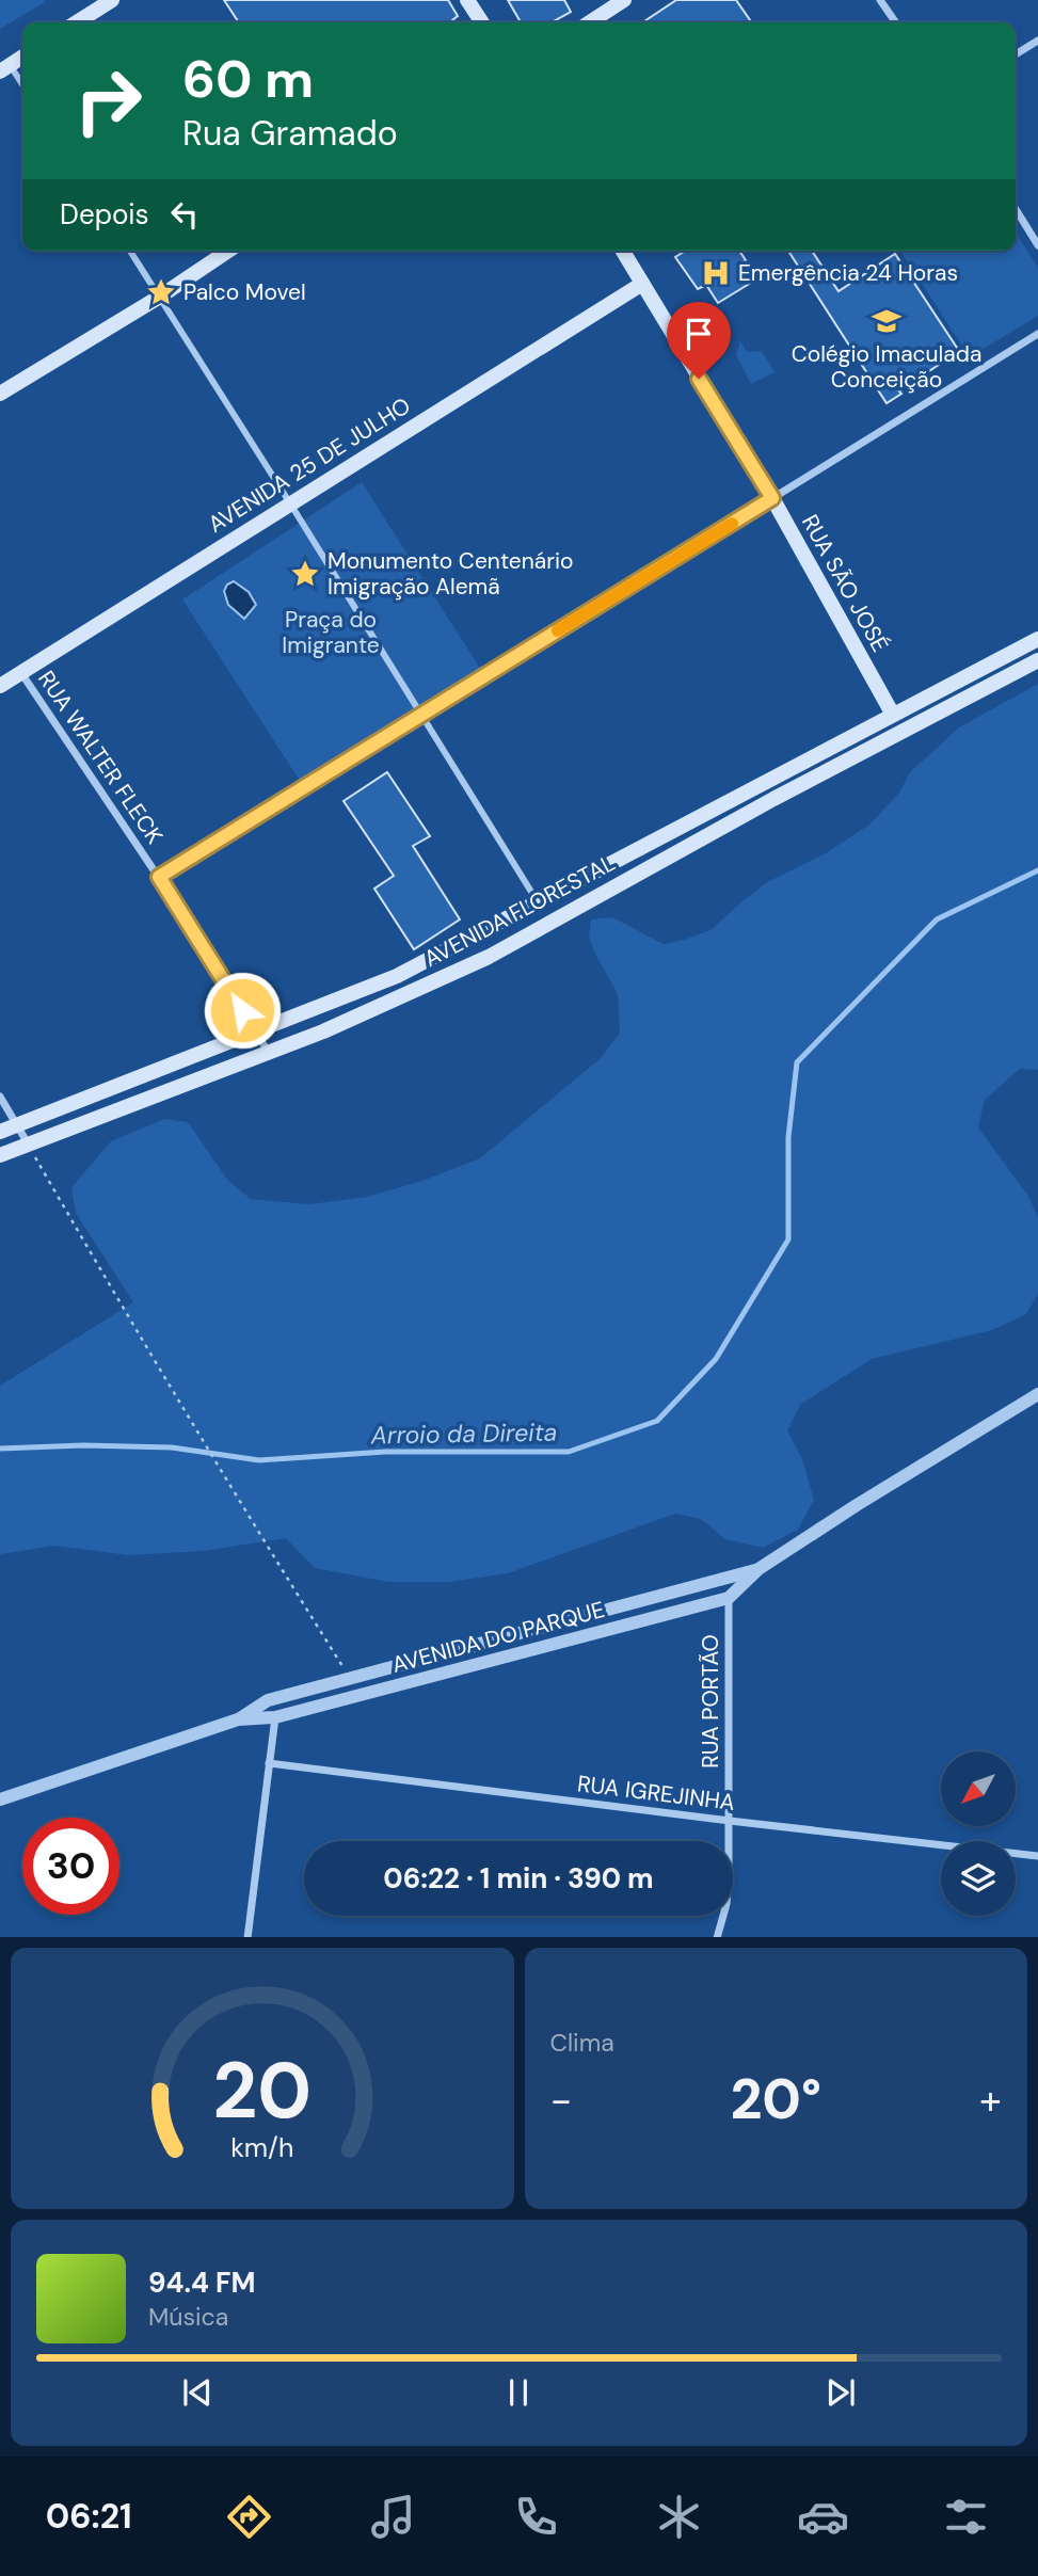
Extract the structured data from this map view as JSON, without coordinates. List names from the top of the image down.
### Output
{
  "streets": {
    "main road": ["AVENIDA 25 DE JULHO", "RUA SÃO JOSÉ", "AVENIDA FLORESTAL"],
    "street": [
      "RUA WALTER FLECK",
      "AVENIDA DO PARQUE",
      "RUA PORTÃO",
      "RUA IGREJINHA"
    ]
  },
  "crossings": [
    ["AVENIDA 25 DE JULHO", "RUA SÃO JOSÉ"],
    ["AVENIDA 25 DE JULHO", "RUA WALTER FLECK"],
    ["RUA SÃO JOSÉ", "AVENIDA FLORESTAL"],
    ["RUA WALTER FLECK", "AVENIDA FLORESTAL"],
    ["AVENIDA DO PARQUE", "RUA PORTÃO"],
    ["RUA PORTÃO", "RUA IGREJINHA"]
  ],
  "water": ["Arroio da Direita"],
  "parks": ["Praça do Imigrante"],
  "places": {
    "hospital": ["Emergência 24 Horas"],
    "place": ["Palco Movel", "Monumento Centenário Imigração Alemã"],
    "school or university": ["Colégio Imaculada Conceição"]
  },
  "north": "bottom left",
  "page": {
    "turn": ["60 m", "Rua Gramado"],
    "then": "Depois",
    "limit": "30",
    "trip": "06:22 · 1 min · 390 m",
    "tile": "Clima",
    "heat": ["−", "20°", "+"],
    "song": ["94.4 FM", "Música"],
    "tabs": "06:21",
    "gauge": ["20", "km/h"]
  }
}
